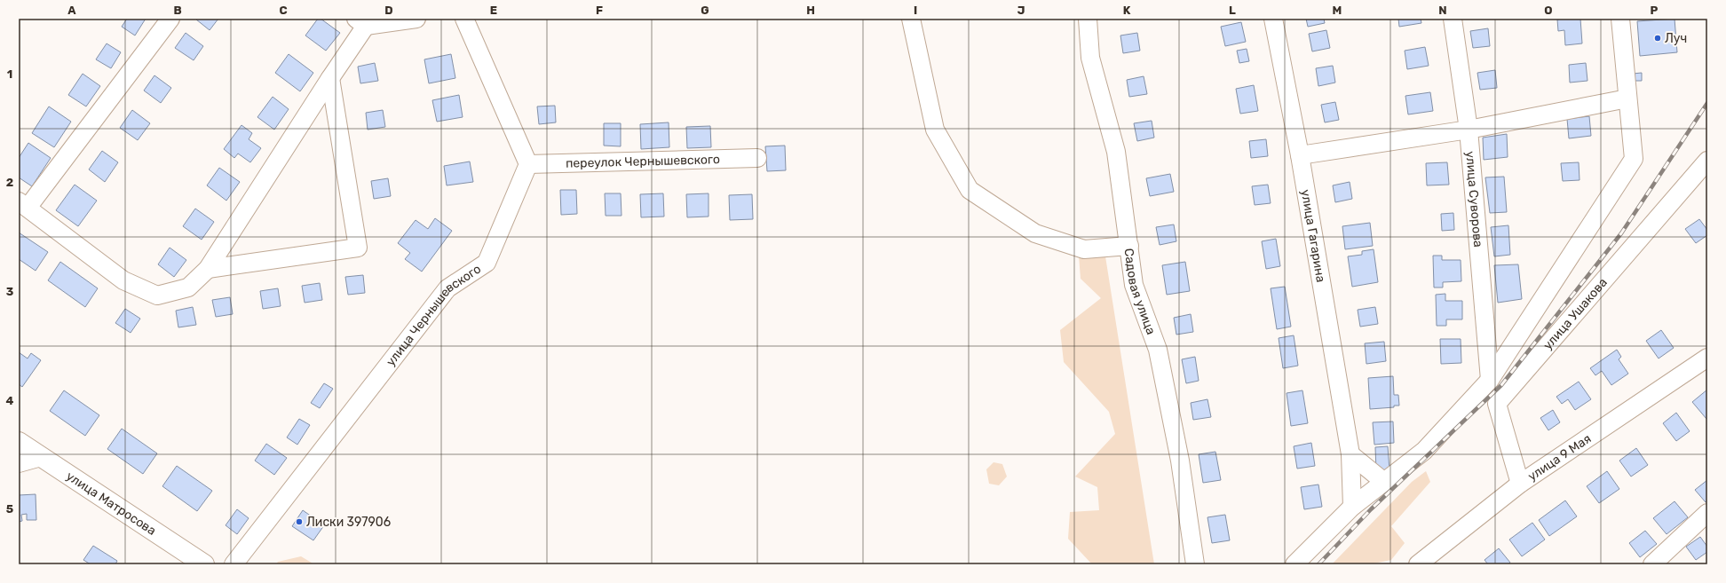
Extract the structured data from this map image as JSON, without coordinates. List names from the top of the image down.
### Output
{
  "streets": {
    "main road": ["улица Матросова"],
    "street": [
      "переулок Чернышевского",
      "улица Суворова",
      "улица Гагарина",
      "Садовая улица",
      "улица Ушакова",
      "улица Чернышевского",
      "улица 9 Мая"
    ]
  },
  "crossings": [
    ["переулок Чернышевского", "улица Чернышевского"],
    ["улица Ушакова", "улица 9 Мая"]
  ],
  "places": ["Луч", "Лиски 397906"],
  "grid": {
    "columns": [
      "A",
      "B",
      "C",
      "D",
      "E",
      "F",
      "G",
      "H",
      "I",
      "J",
      "K",
      "L",
      "M",
      "N",
      "O",
      "P"
    ],
    "rows": [
      "1",
      "2",
      "3",
      "4",
      "5"
    ]
  }
}
